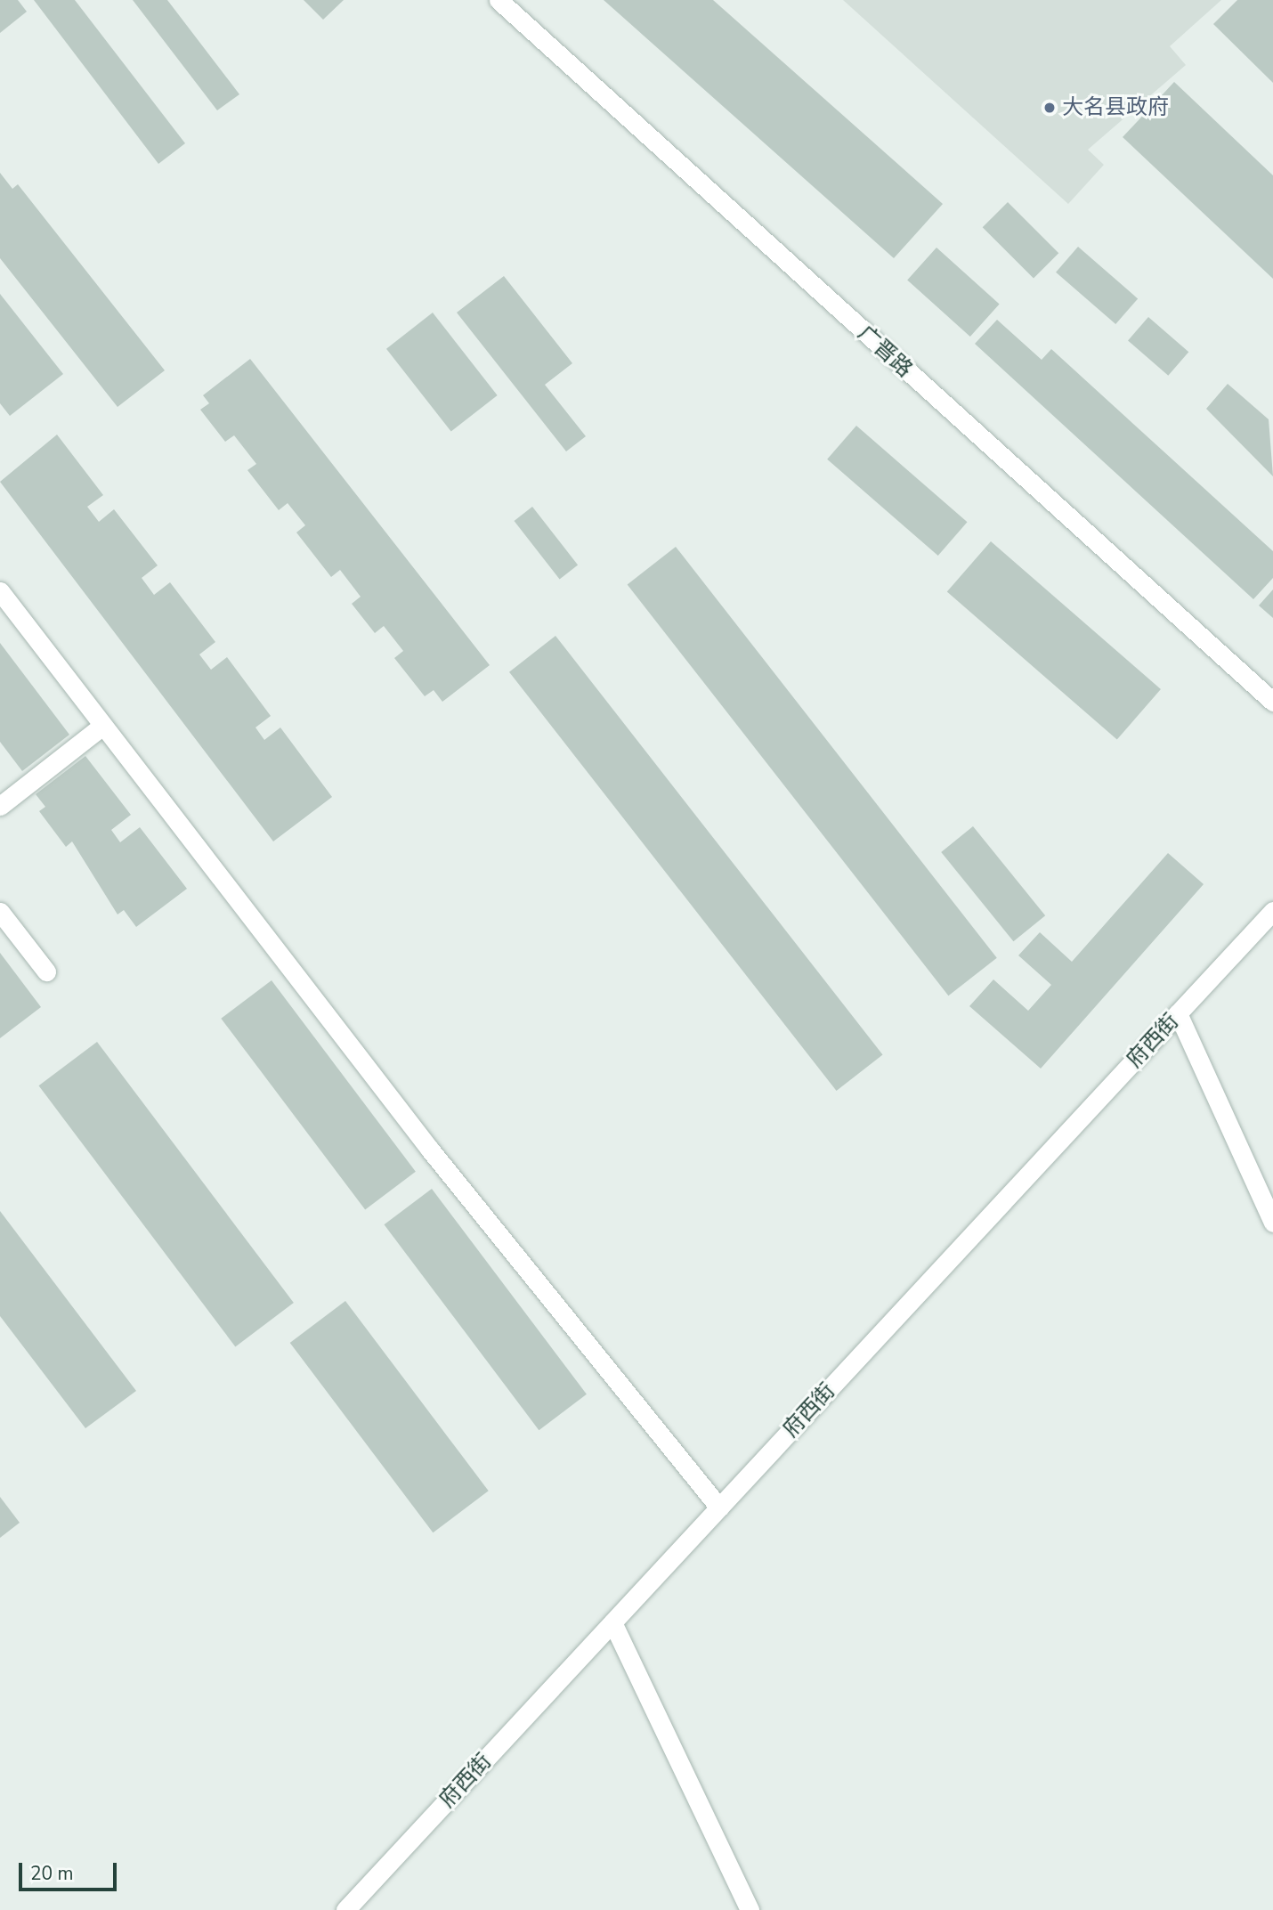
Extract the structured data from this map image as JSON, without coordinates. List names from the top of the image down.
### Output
{
  "streets": {
    "street": ["广晋路", "府西街"]
  },
  "places": ["大名县政府"],
  "scale_bar": "20 m"
}
